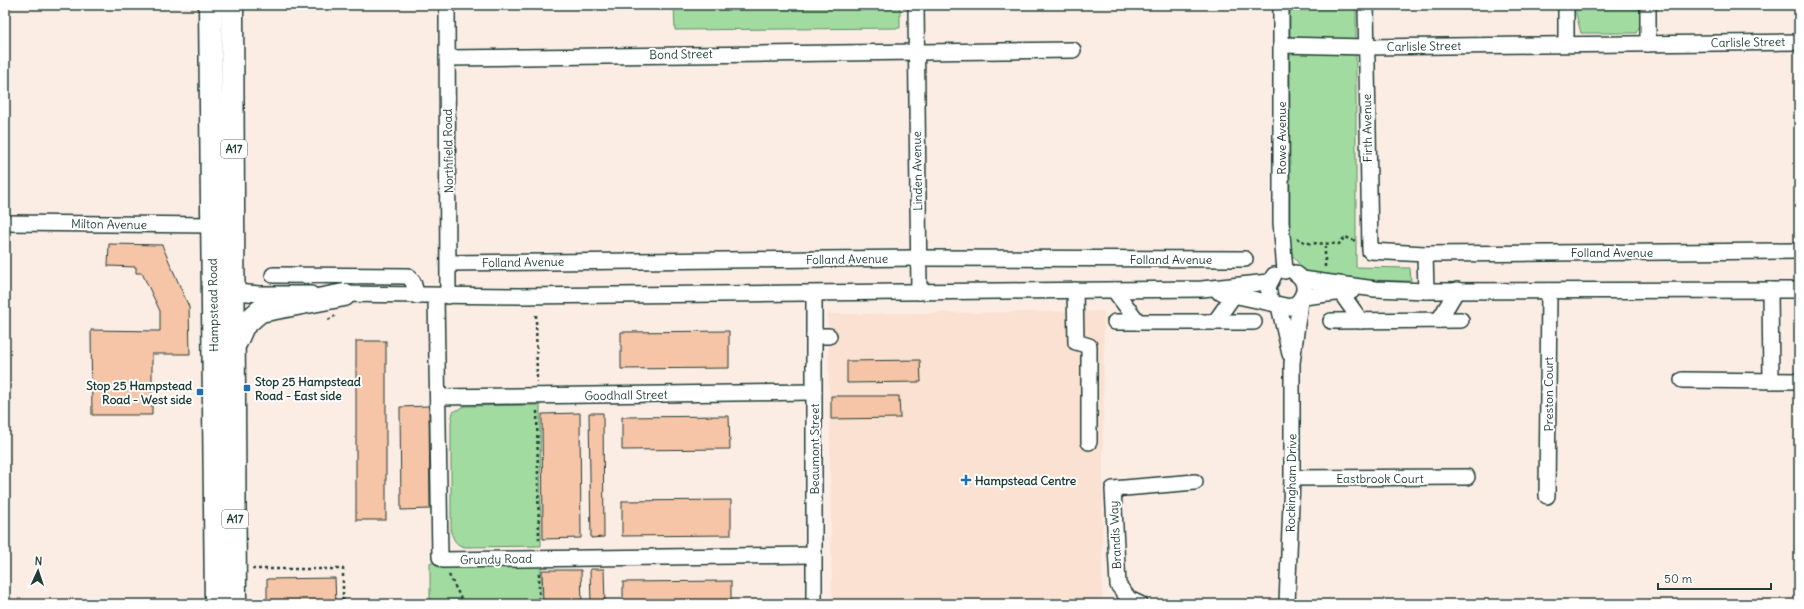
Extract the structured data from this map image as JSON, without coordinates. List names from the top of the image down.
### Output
{
  "streets": {
    "highway": ["A17", "Hampstead Road"],
    "street": [
      "Carlisle Street",
      "Bond Street",
      "Firth Avenue",
      "Rowe Avenue",
      "Northfield Road",
      "Linden Avenue",
      "Milton Avenue",
      "Folland Avenue",
      "Preston Court",
      "Goodhall Street",
      "Beaumont Street",
      "Eastbrook Court",
      "Rockingham Drive",
      "Brandis Way",
      "Grundy Road"
    ]
  },
  "crossings": [
    ["Carlisle Street", "Firth Avenue"],
    ["Carlisle Street", "Rowe Avenue"],
    ["Bond Street", "Northfield Road"],
    ["Bond Street", "Linden Avenue"],
    ["Firth Avenue", "Folland Avenue"],
    ["Rowe Avenue", "Rockingham Drive"],
    ["Northfield Road", "Folland Avenue"],
    ["Northfield Road", "Grundy Road"],
    ["Linden Avenue", "Folland Avenue"],
    ["Milton Avenue", "Hampstead Road"],
    ["Goodhall Street", "Beaumont Street"],
    ["Goodhall Street", "Grundy Road"],
    ["Beaumont Street", "Grundy Road"],
    ["Eastbrook Court", "Rockingham Drive"]
  ],
  "places": {
    "transit": ["Stop 25 Hampstead Road - East side", "Stop 25 Hampstead Road - West side"],
    "health": ["Hampstead Centre"]
  },
  "scale_bar": "50 m",
  "north": "top"
}
